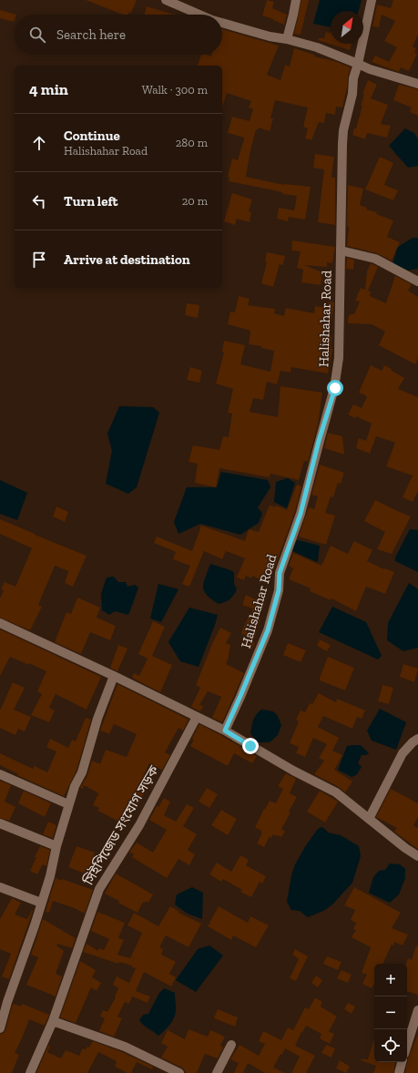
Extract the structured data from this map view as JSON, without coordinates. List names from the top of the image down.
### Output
{
  "streets": {
    "street": ["Halishahar Road", "সিইপিজেড সংযোগ সড়ক"]
  },
  "north": "top right",
  "page": {
    "search": "Search here",
    "heading": ["4 min", "Walk · 300 m"],
    "list": [
      ["Continue", "Halishahar Road", "280 m"],
      ["Turn left", "20 m"],
      "Arrive at destination"
    ],
    "map_buttons": ["+", "−"]
  }
}
